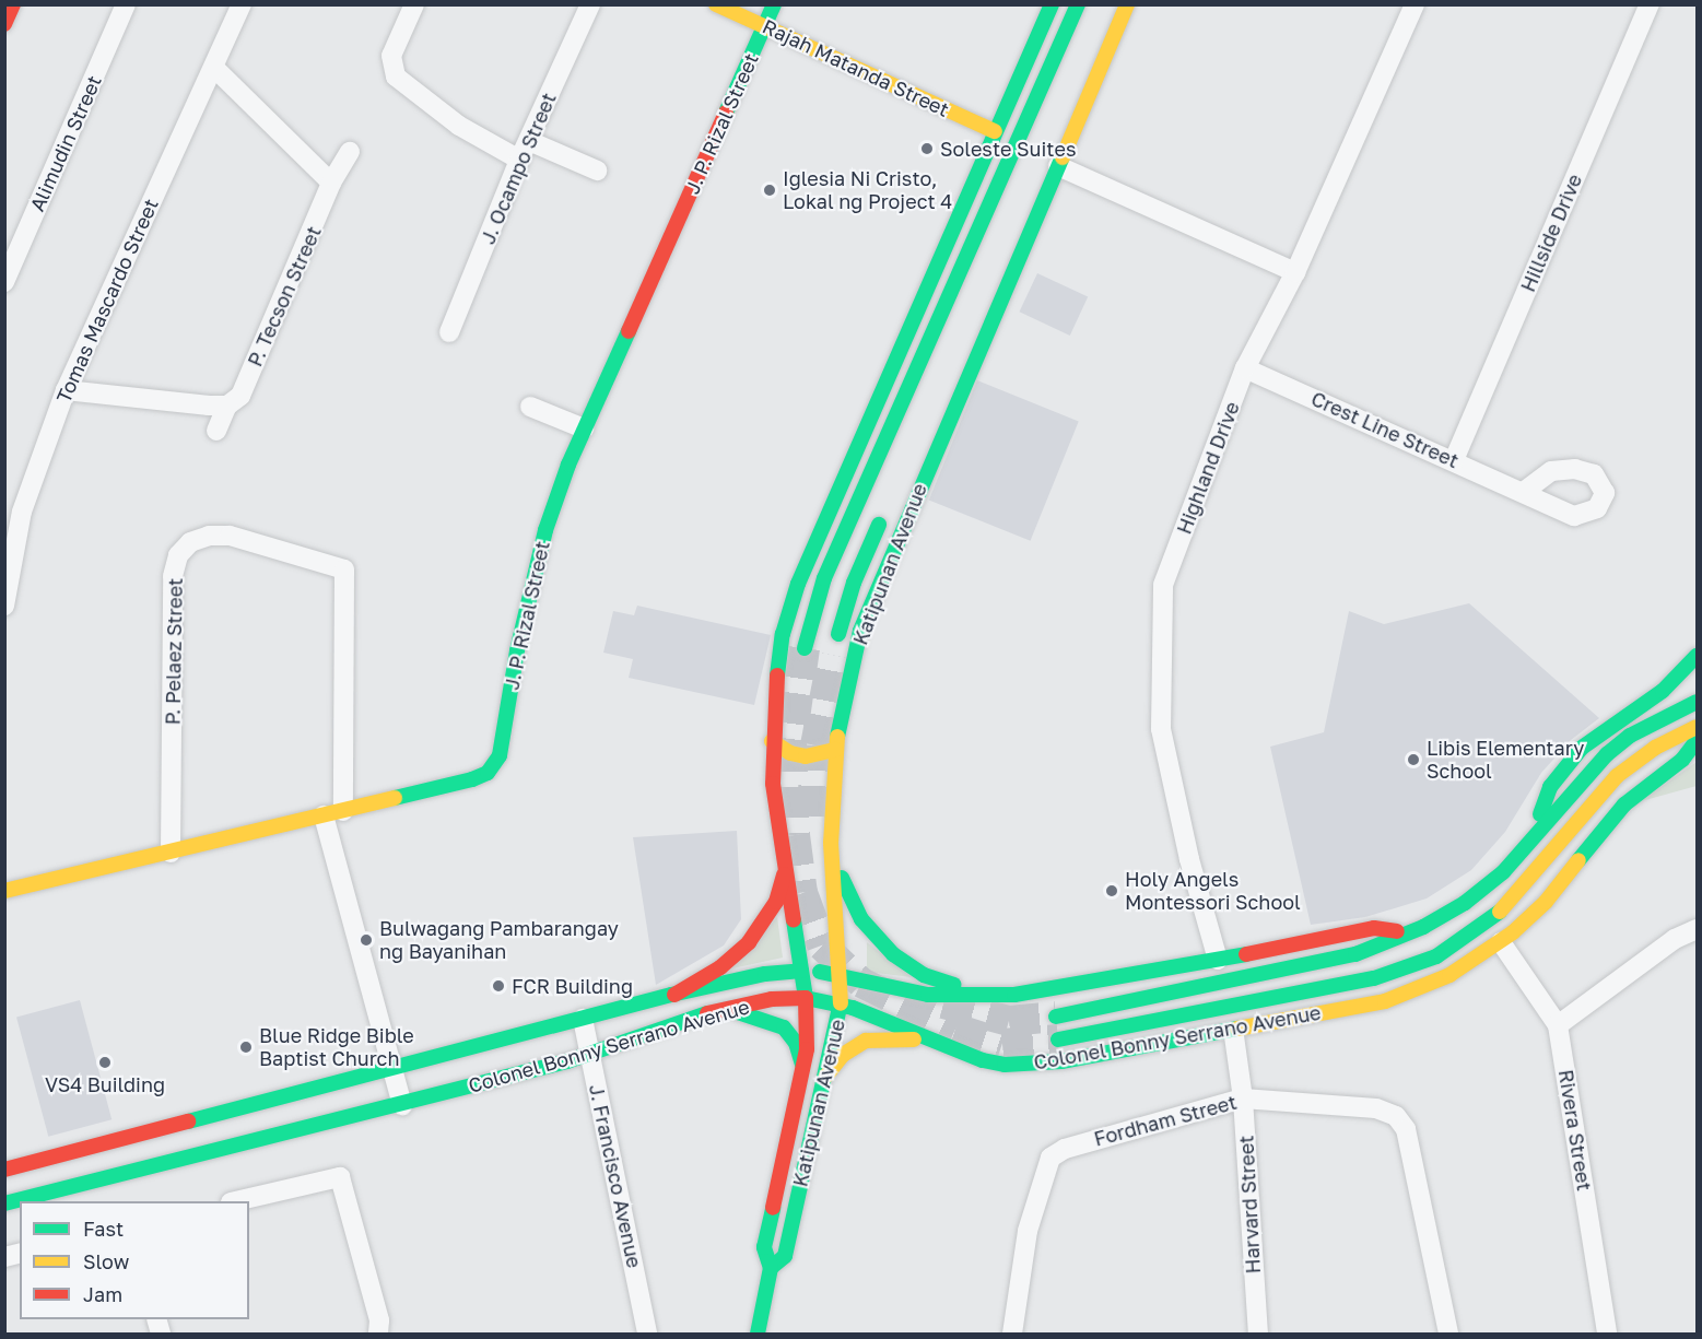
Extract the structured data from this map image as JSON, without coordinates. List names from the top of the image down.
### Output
{
  "streets": {
    "main road": [
      "Rajah Matanda Street",
      "J. P. Rizal Street",
      "Katipunan Avenue",
      "Colonel Bonny Serrano Avenue"
    ],
    "street": [
      "Alimudin Street",
      "J. Ocampo Street",
      "Hillside Drive",
      "P. Tecson Street",
      "Tomas Mascardo Street",
      "Crest Line Street",
      "Highland Drive",
      "P. Pelaez Street",
      "Fordham Street",
      "Rivera Street",
      "J. Francisco Avenue",
      "Harvard Street"
    ]
  },
  "crossings": [
    ["Rajah Matanda Street", "J. P. Rizal Street"],
    ["Rajah Matanda Street", "Katipunan Avenue"],
    ["J. P. Rizal Street", "P. Pelaez Street"],
    ["Hillside Drive", "Crest Line Street"],
    ["Crest Line Street", "Highland Drive"],
    ["Highland Drive", "Colonel Bonny Serrano Avenue"],
    ["Katipunan Avenue", "Colonel Bonny Serrano Avenue"],
    ["Colonel Bonny Serrano Avenue", "Rivera Street"],
    ["Colonel Bonny Serrano Avenue", "J. Francisco Avenue"],
    ["Fordham Street", "Harvard Street"]
  ],
  "places": [
    "Soleste Suites",
    "Iglesia Ni Cristo, Lokal ng Project 4",
    "Libis Elementary School",
    "Holy Angels Montessori School",
    "Bulwagang Pambarangay ng Bayanihan",
    "FCR Building",
    "Blue Ridge Bible Baptist Church",
    "VS4 Building"
  ],
  "legend": ["Fast", "Slow", "Jam"]
}
